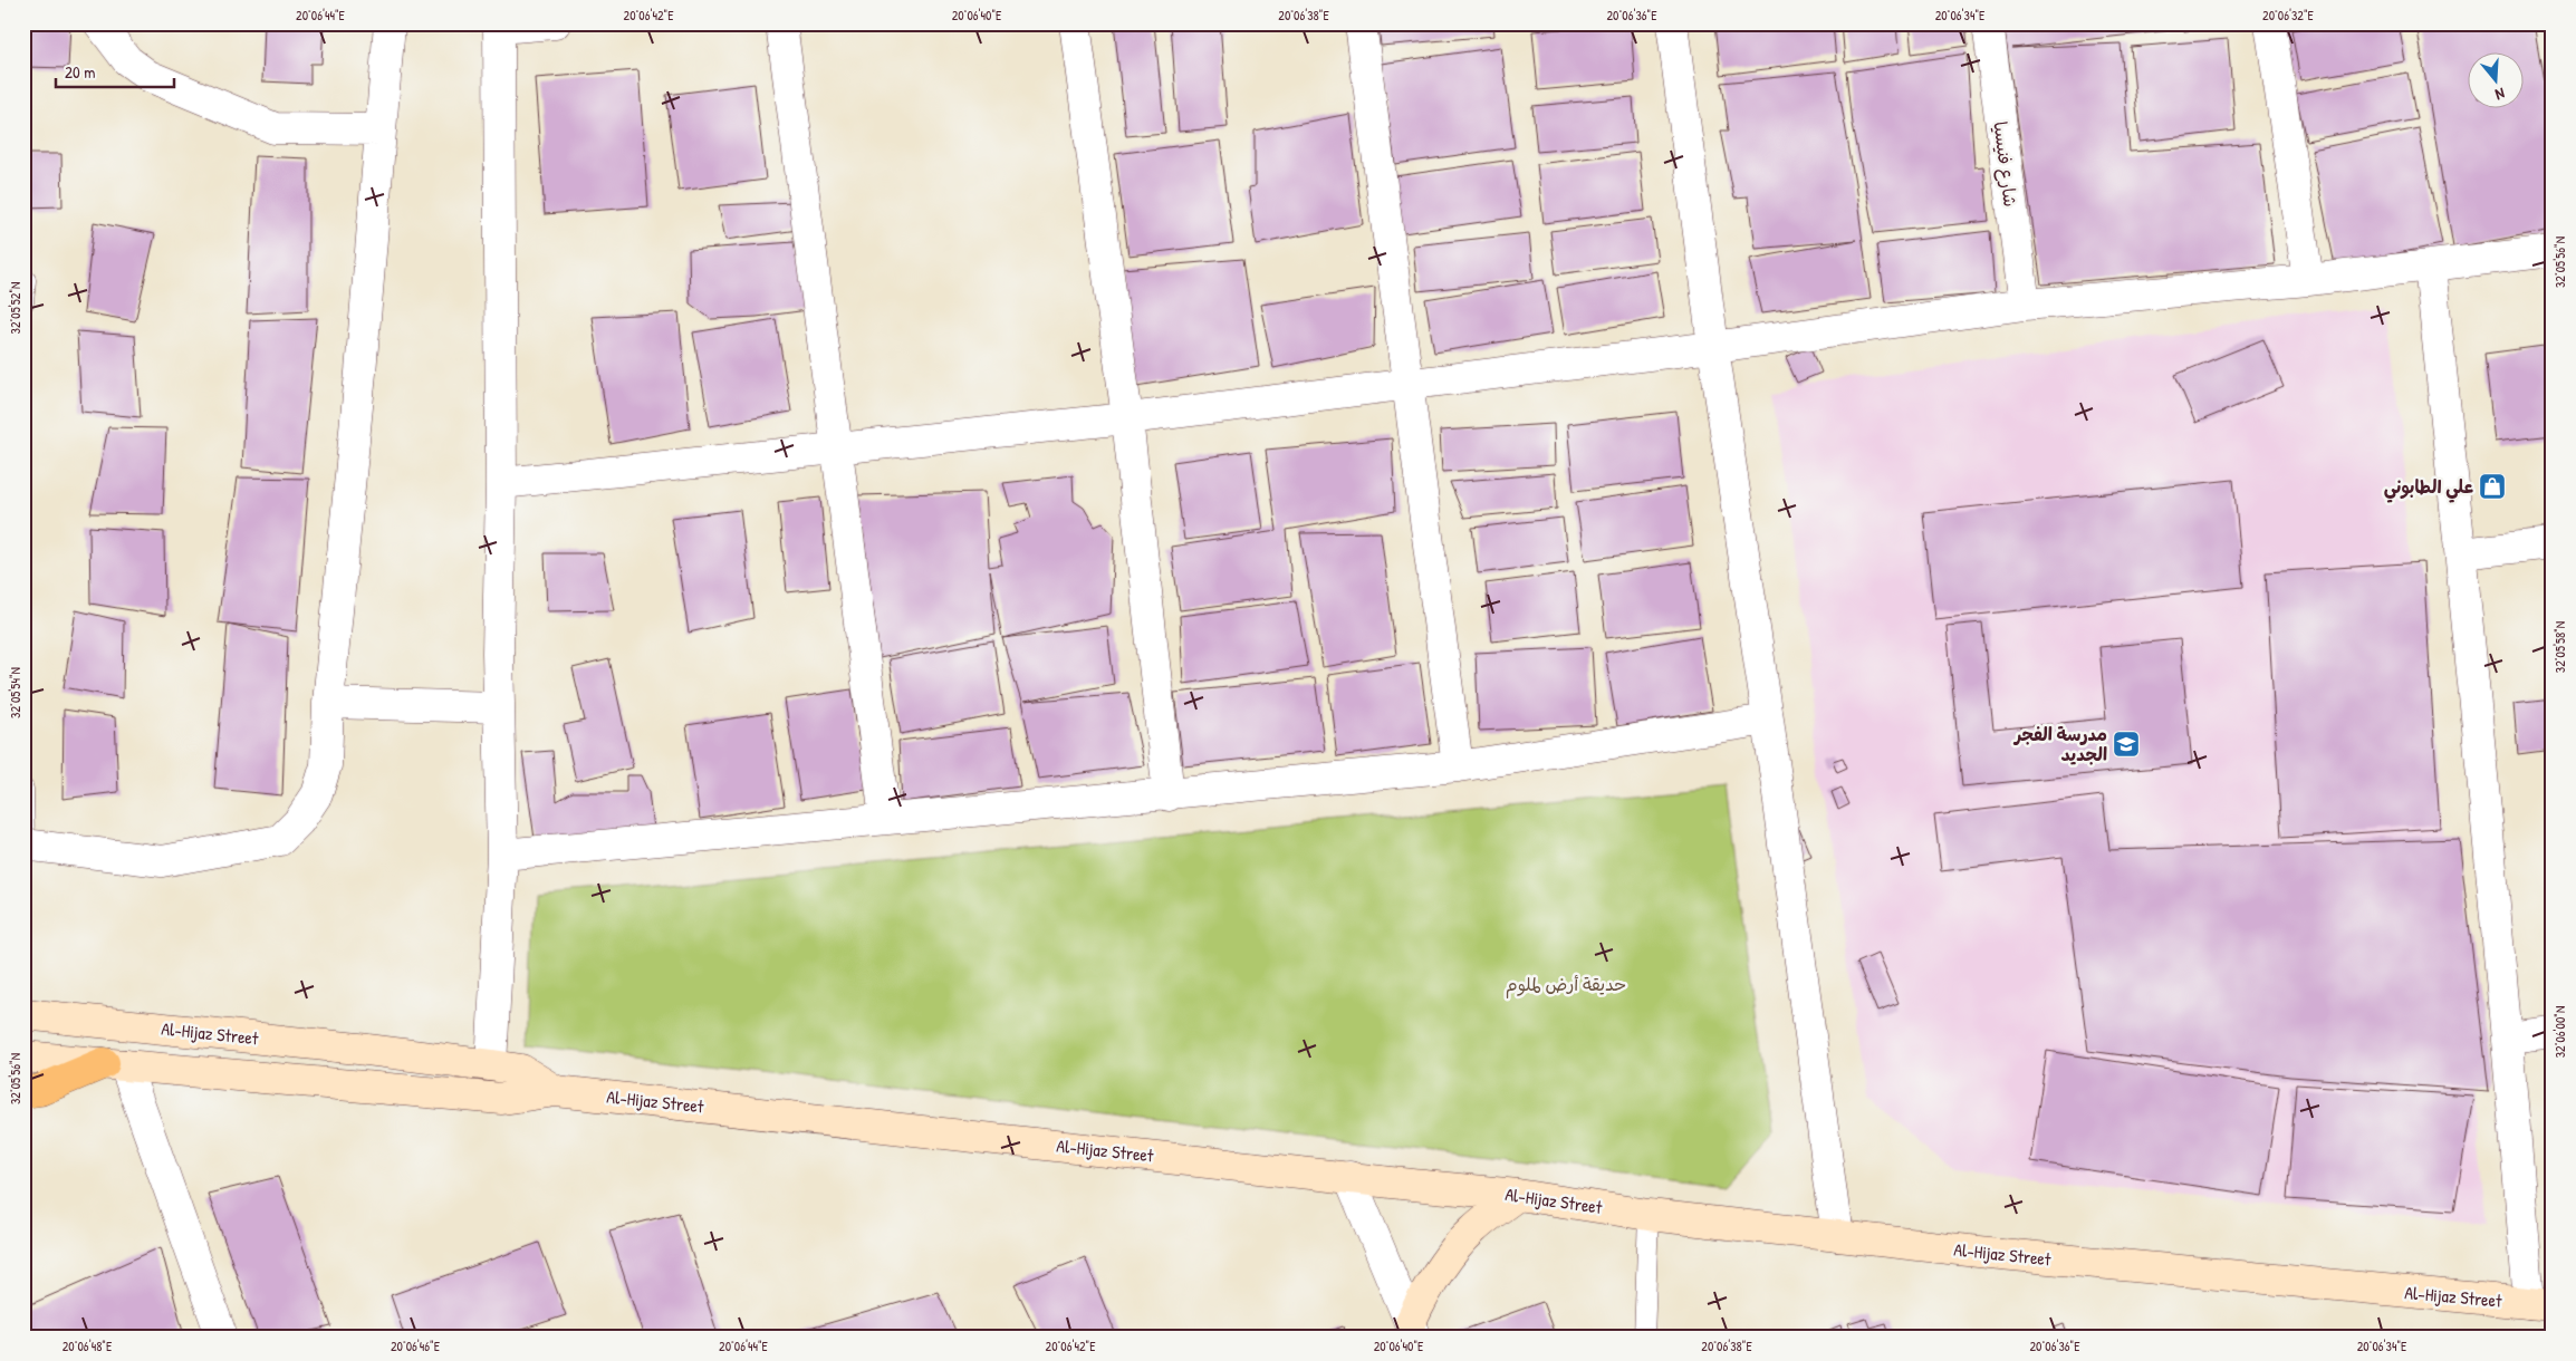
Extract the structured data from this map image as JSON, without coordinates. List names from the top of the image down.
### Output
{
  "streets": {
    "main road": ["Al-Hijaz Street"],
    "street": ["شارع فنيسيا"]
  },
  "parks": ["حديقة أرض لملوم"],
  "places": {
    "shop": ["علي الطابوني"],
    "school or university": ["مدرسة الفجر الجديد"]
  },
  "scale_bar": "20 m",
  "north": "bottom",
  "coordinates": [
    "20°06'44\"E",
    "20°06'42\"E",
    "20°06'40\"E",
    "20°06'38\"E",
    "20°06'36\"E",
    "20°06'34\"E",
    "20°06'32\"E",
    "32°05'56\"N",
    "32°05'52\"N",
    "32°05'58\"N",
    "32°05'54\"N",
    "32°06'00\"N",
    "20°06'48\"E",
    "20°06'46\"E"
  ]
}
